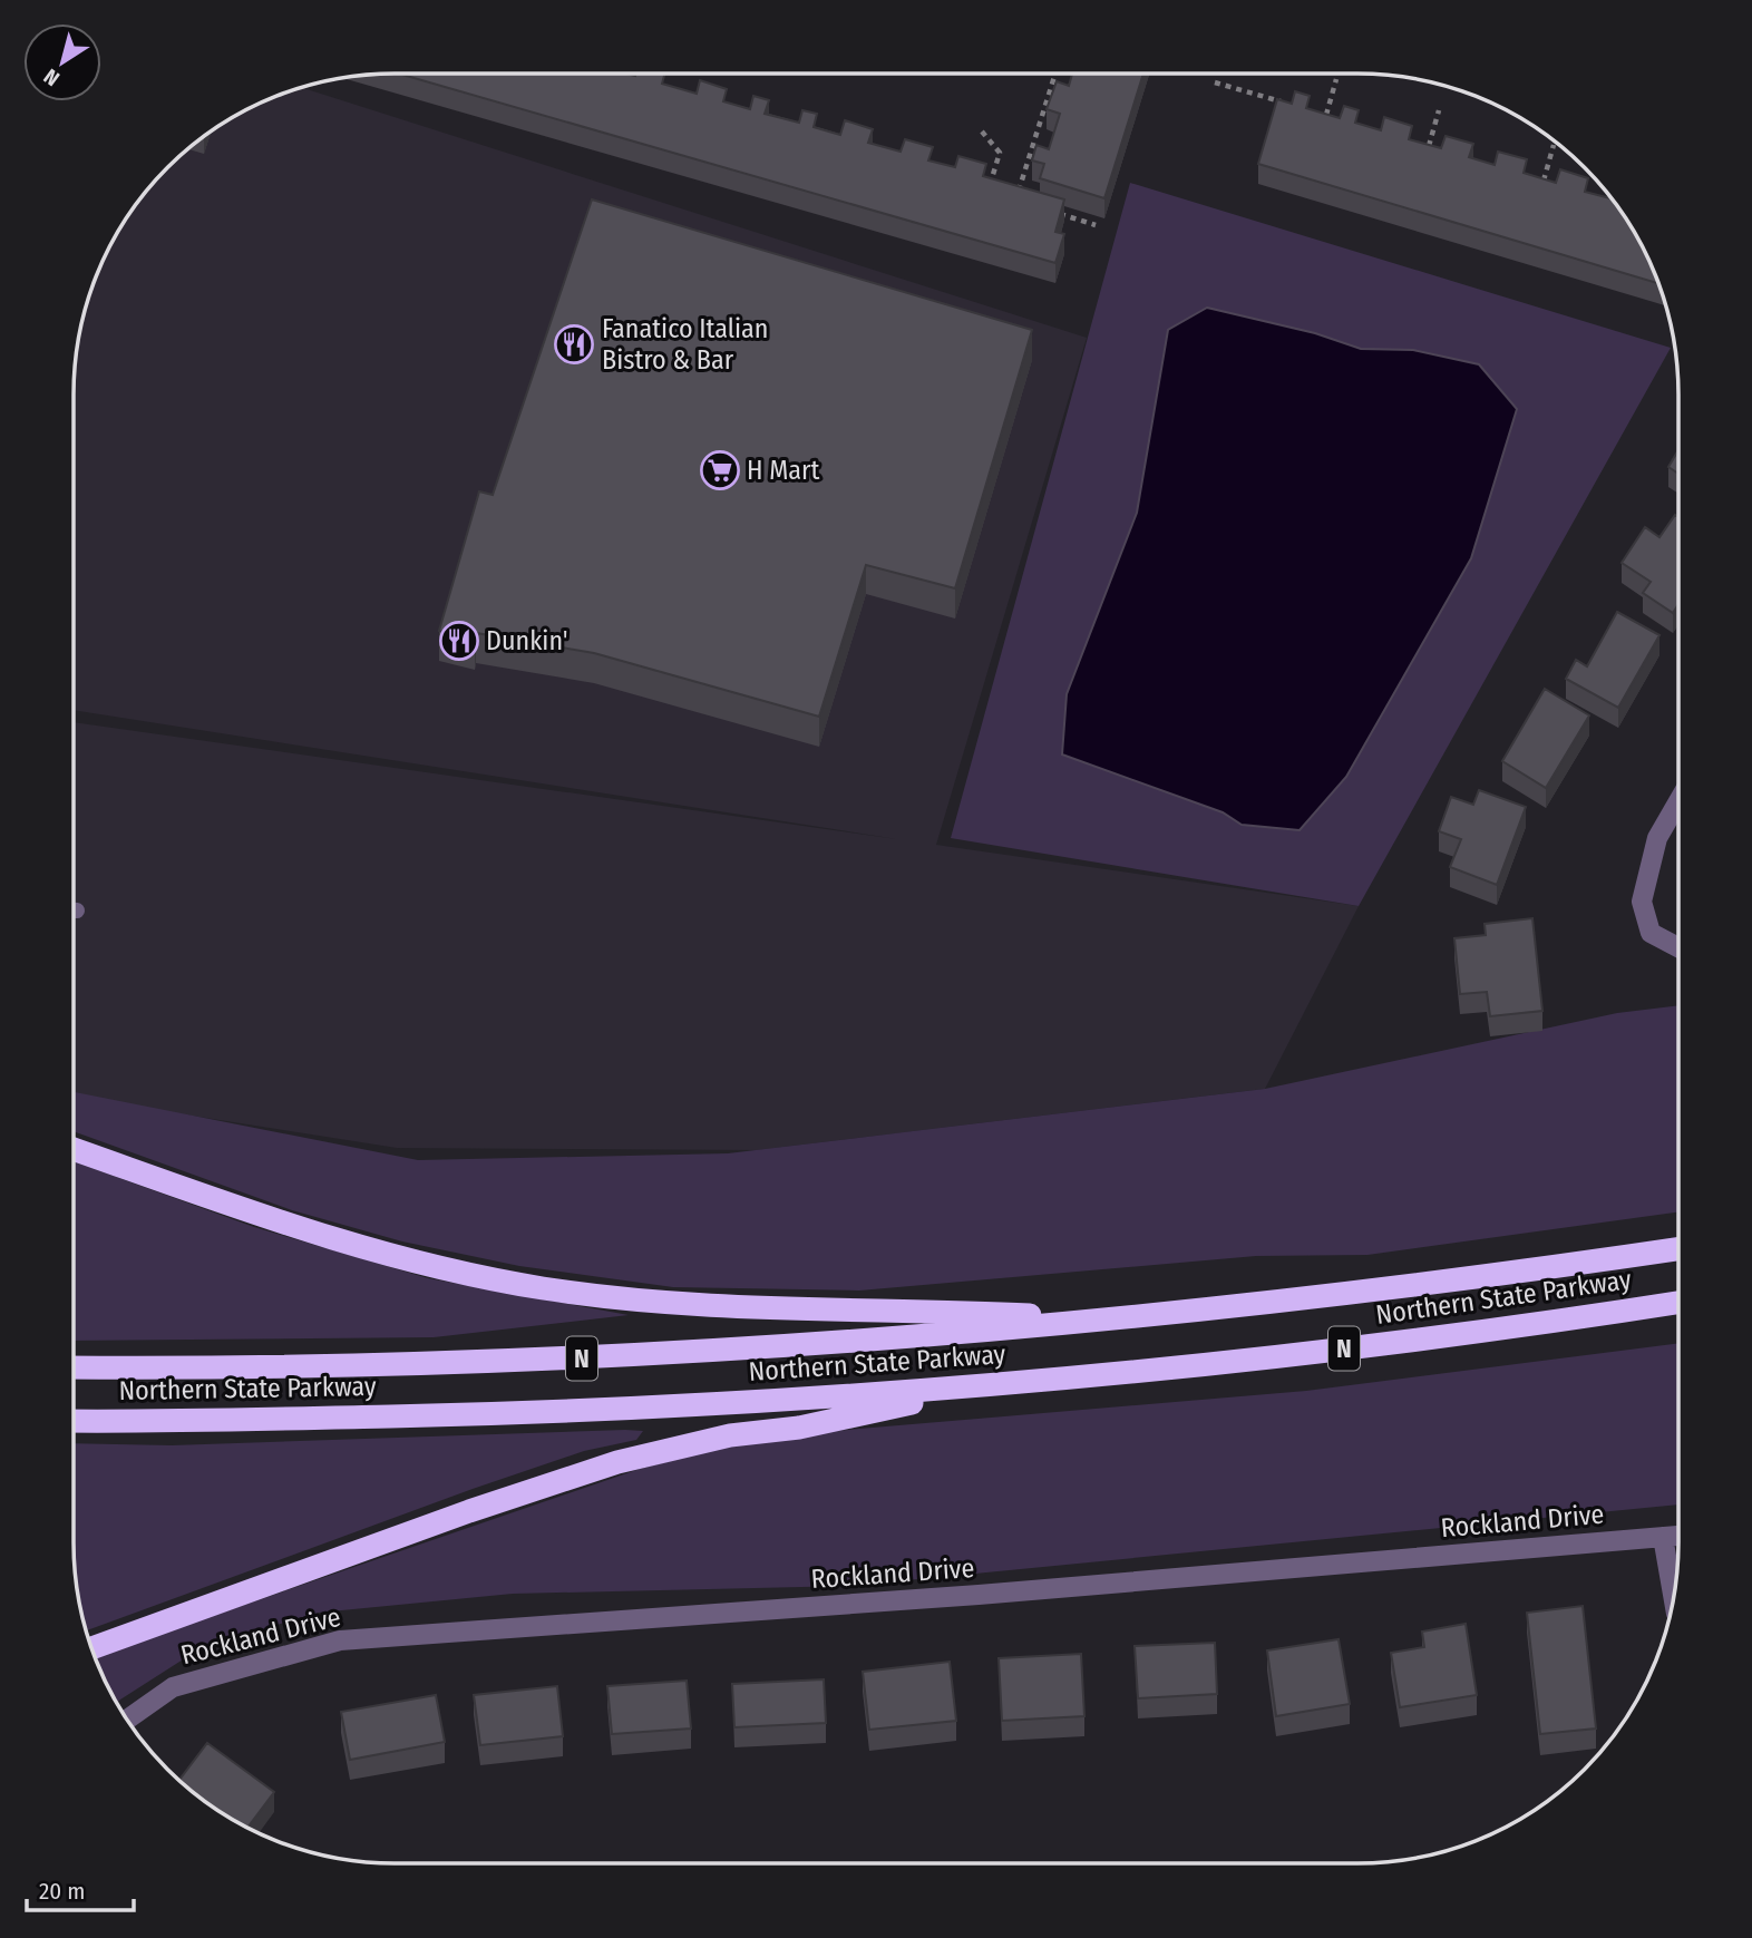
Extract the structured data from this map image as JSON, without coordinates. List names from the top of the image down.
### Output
{
  "streets": {
    "highway": ["Northern State Parkway", "N"],
    "street": ["Rockland Drive"]
  },
  "places": {
    "restaurant": ["Fanatico Italian Bistro & Bar", "Dunkin'"],
    "supermarket": ["H Mart"]
  },
  "scale_bar": "20 m",
  "north": "bottom left"
}
